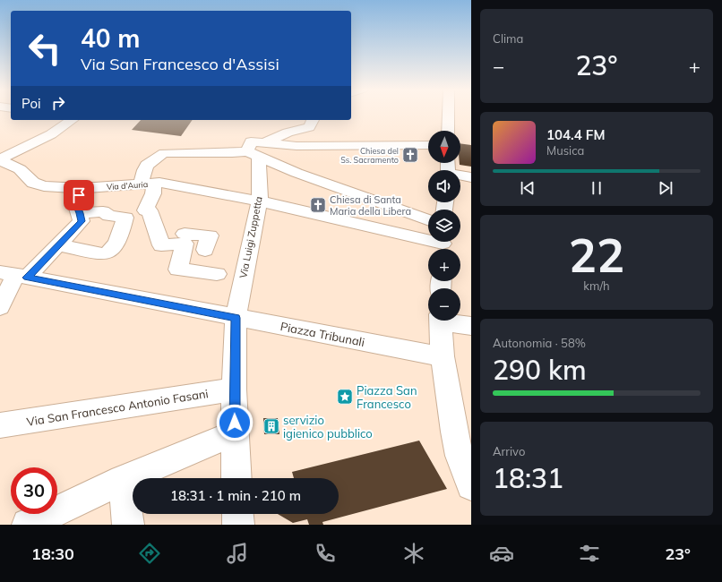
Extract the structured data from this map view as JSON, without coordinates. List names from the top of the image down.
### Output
{
  "streets": {
    "street": [
      "Via d'Auria",
      "Via Luigi Zuppetta",
      "Piazza Tribunali",
      "Via San Francesco Antonio Fasani"
    ]
  },
  "crossings": [
    ["Via d'Auria", "Via Luigi Zuppetta"],
    ["Via Luigi Zuppetta", "Piazza Tribunali"]
  ],
  "places": {
    "church": ["Chiesa del Ss. Sacramento", "Chiesa di Santa Maria della Libera"],
    "place": ["Piazza San Francesco"],
    "building": ["servizio igienico pubblico"]
  },
  "north": "bottom",
  "page": {
    "tile": [
      "Clima",
      ["22", "km/h"],
      ["Autonomia · 58%", "290 km"],
      ["Arrivo", "18:31"]
    ],
    "turn": ["40 m", "Via San Francesco d'Assisi"],
    "heat": ["−", "23°", "+"],
    "then": "Poi",
    "song": ["104.4 FM", "Musica"],
    "map_buttons": ["+", "−"],
    "limit": "30",
    "trip": "18:31 · 1 min · 210 m",
    "tabs": ["18:30", "23°"]
  }
}
